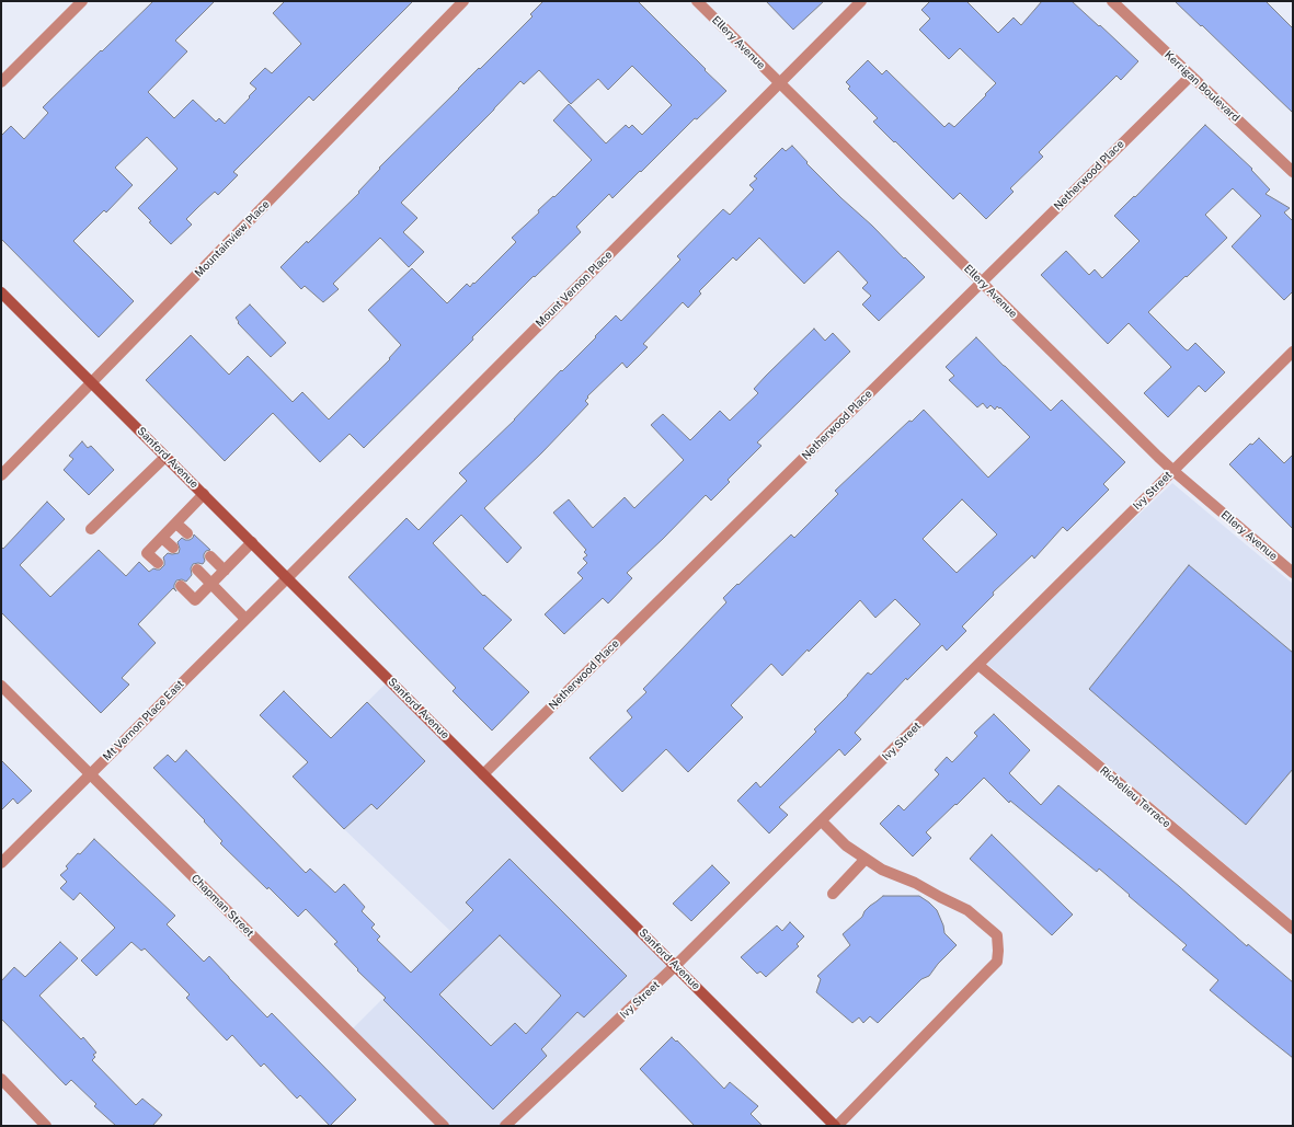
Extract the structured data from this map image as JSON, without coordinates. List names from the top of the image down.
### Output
{
  "streets": {
    "main road": ["Sanford Avenue"],
    "street": [
      "Ellery Avenue",
      "Kerrigan Boulevard",
      "Netherwood Place",
      "Mountainview Place",
      "Mount Vernon Place",
      "Ivy Street",
      "Mt Vernon Place East",
      "Richelieu Terrace",
      "Chapman Street"
    ]
  },
  "crossings": [
    ["Ellery Avenue", "Netherwood Place"],
    ["Ellery Avenue", "Mount Vernon Place"],
    ["Ellery Avenue", "Ivy Street"],
    ["Kerrigan Boulevard", "Netherwood Place"],
    ["Netherwood Place", "Sanford Avenue"],
    ["Mountainview Place", "Sanford Avenue"],
    ["Mount Vernon Place", "Sanford Avenue"],
    ["Mount Vernon Place", "Mt Vernon Place East"],
    ["Sanford Avenue", "Ivy Street"],
    ["Sanford Avenue", "Mt Vernon Place East"],
    ["Ivy Street", "Richelieu Terrace"],
    ["Mt Vernon Place East", "Chapman Street"]
  ]
}
